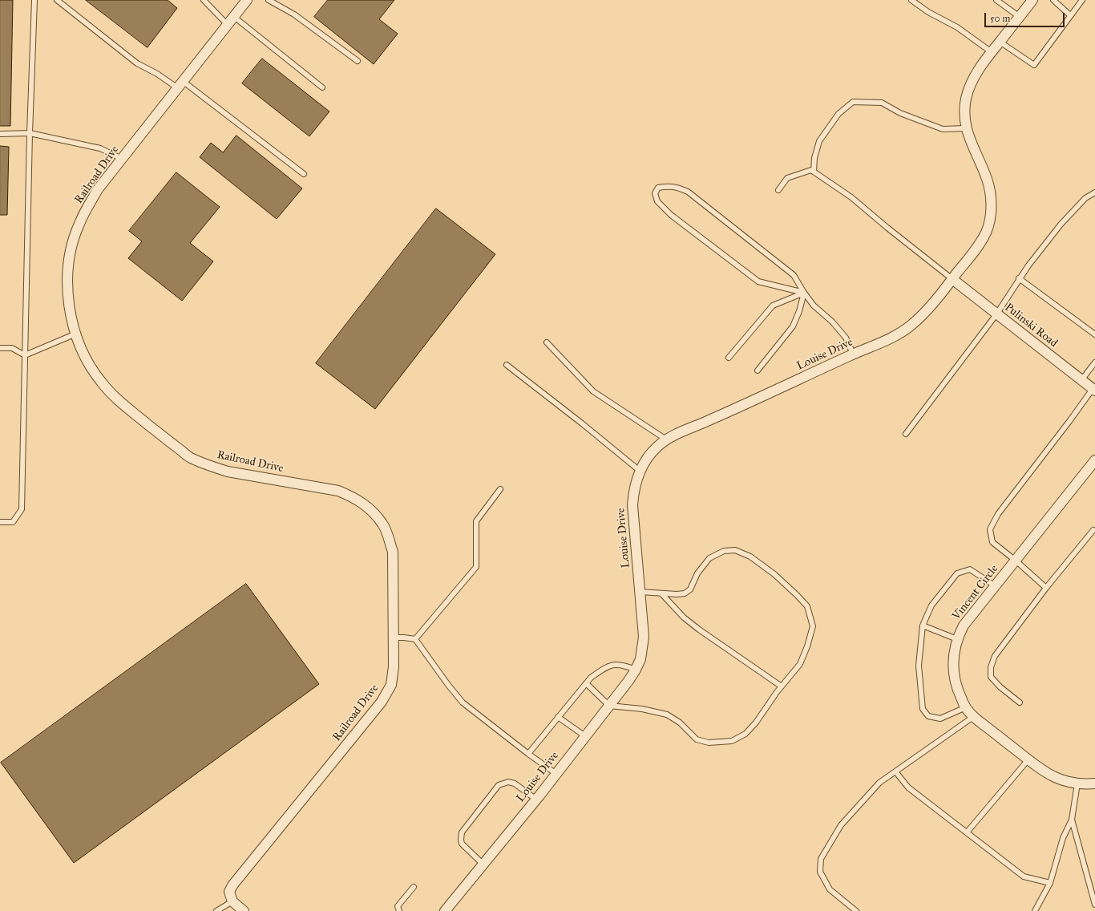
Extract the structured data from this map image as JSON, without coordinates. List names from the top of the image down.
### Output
{
  "streets": {
    "street": [
      "Railroad Drive",
      "Pulinski Road",
      "Louise Drive",
      "Vincent Circle"
    ]
  },
  "crossings": [
    ["Pulinski Road", "Louise Drive"]
  ],
  "scale_bar": "50 m"
}
